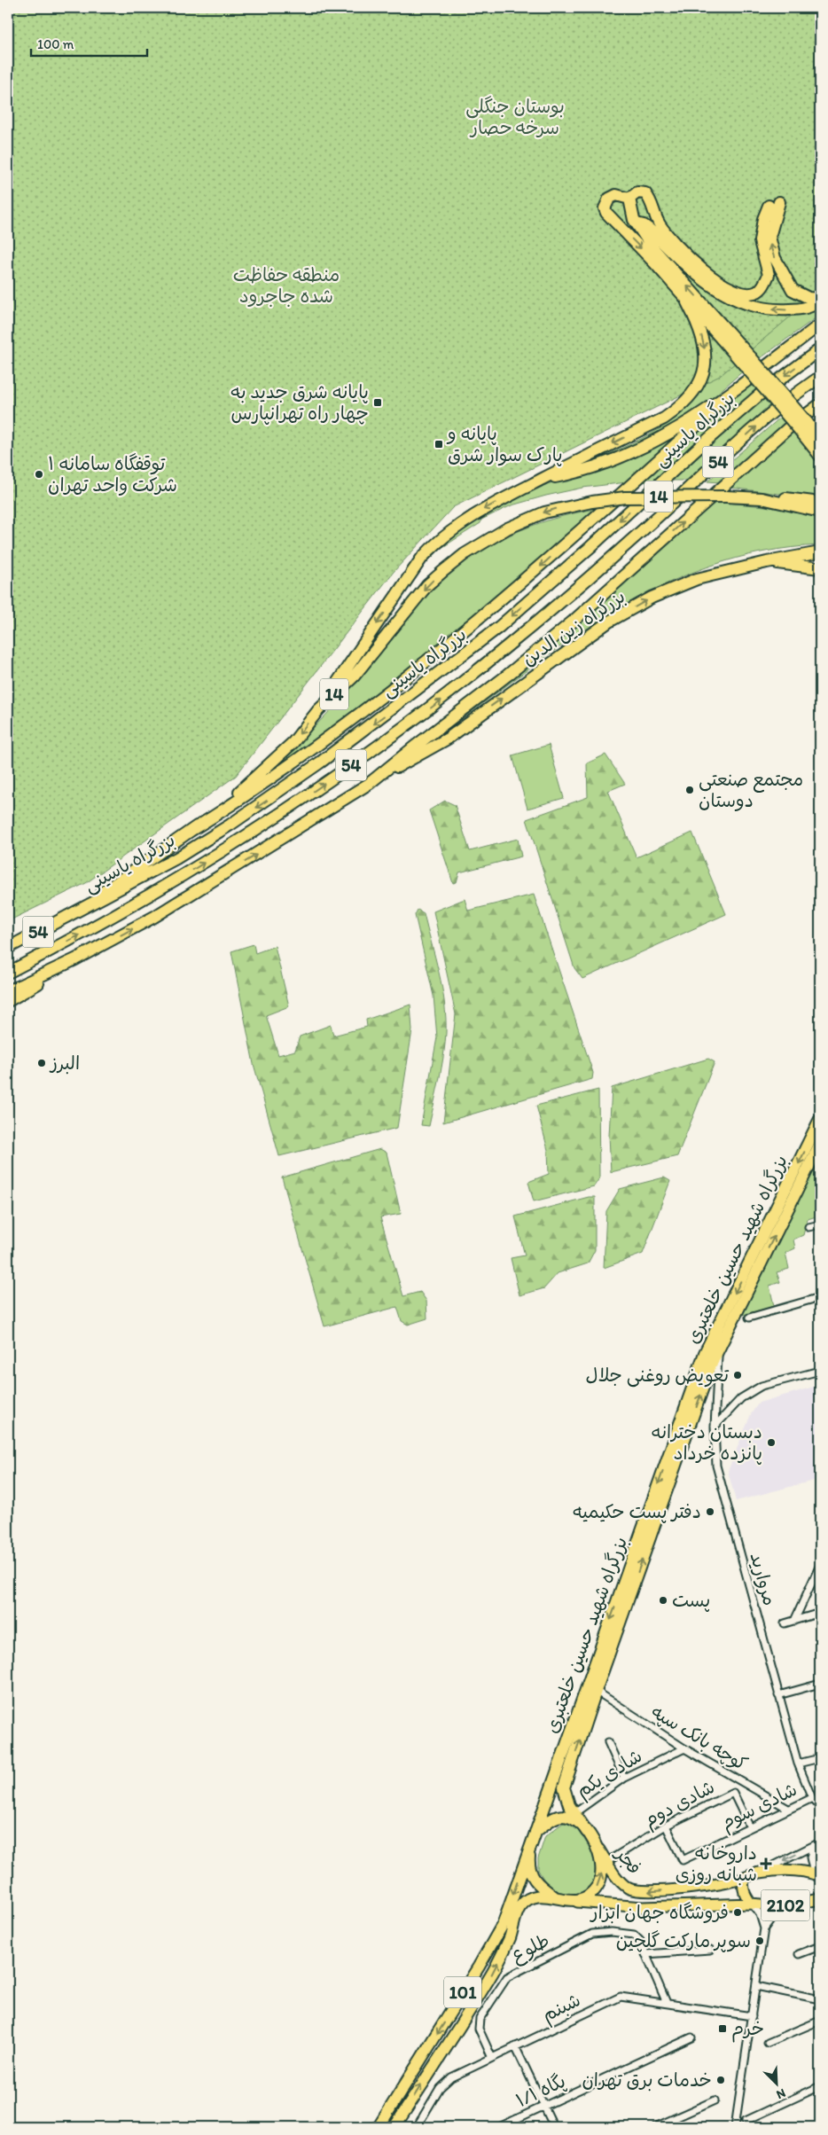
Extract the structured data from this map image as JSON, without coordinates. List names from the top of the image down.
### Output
{
  "streets": {
    "highway": [
      "بزرگراه یاسینی",
      "54",
      "14",
      "بزرگراه زین الدین",
      "بزرگراه شهید حسین خلعتبری",
      "101"
    ],
    "main road": ["فجر", "2102"],
    "street": [
      "مروارید",
      "کوچه بانک سپه",
      "شادی یکم",
      "شادی دوم",
      "شادی سوم",
      "طلوع",
      "شبنم",
      "پگاه ۱/۱"
    ]
  },
  "crossings": [
    ["بزرگراه یاسینی", "14"],
    ["بزرگراه شهید حسین خلعتبری", "مروارید"],
    ["بزرگراه شهید حسین خلعتبری", "کوچه بانک سپه"],
    ["بزرگراه شهید حسین خلعتبری", "شادی یکم"],
    ["بزرگراه شهید حسین خلعتبری", "فجر"],
    ["بزرگراه شهید حسین خلعتبری", "101"],
    ["مروارید", "شادی سوم"],
    ["کوچه بانک سپه", "شادی یکم"],
    ["کوچه بانک سپه", "شادی سوم"],
    ["شادی دوم", "شادی سوم"],
    ["شادی دوم", "فجر"],
    ["فجر", "2102"],
    ["فجر", "101"],
    ["طلوع", "شبنم"]
  ],
  "parks": ["بوستان جنگلی سرخه حصار", "منطقه حفاظت شده جاجرود"],
  "places": {
    "transit": ["پایانه شرق جدید به چهار راه تهرانپارس", "پایانه و پارک‌ سوار شرق", "خرم"],
    "other": [
      "توقفگاه سامانه ۱ شرکت واحد تهران",
      "مجتمع صنعتی دوستان",
      "البرز",
      "تعویض روغنی جلال",
      "دبستان دخترانه پانزده خرداد",
      "دفتر پست حکیمیه",
      "پست",
      "فروشگاه جهان ابزار",
      "سوپر مارکت گلچین",
      "خدمات برق تهران"
    ],
    "health": ["داروخانه شبانه روزی"]
  },
  "scale_bar": "100 m",
  "north": "bottom right"
}
